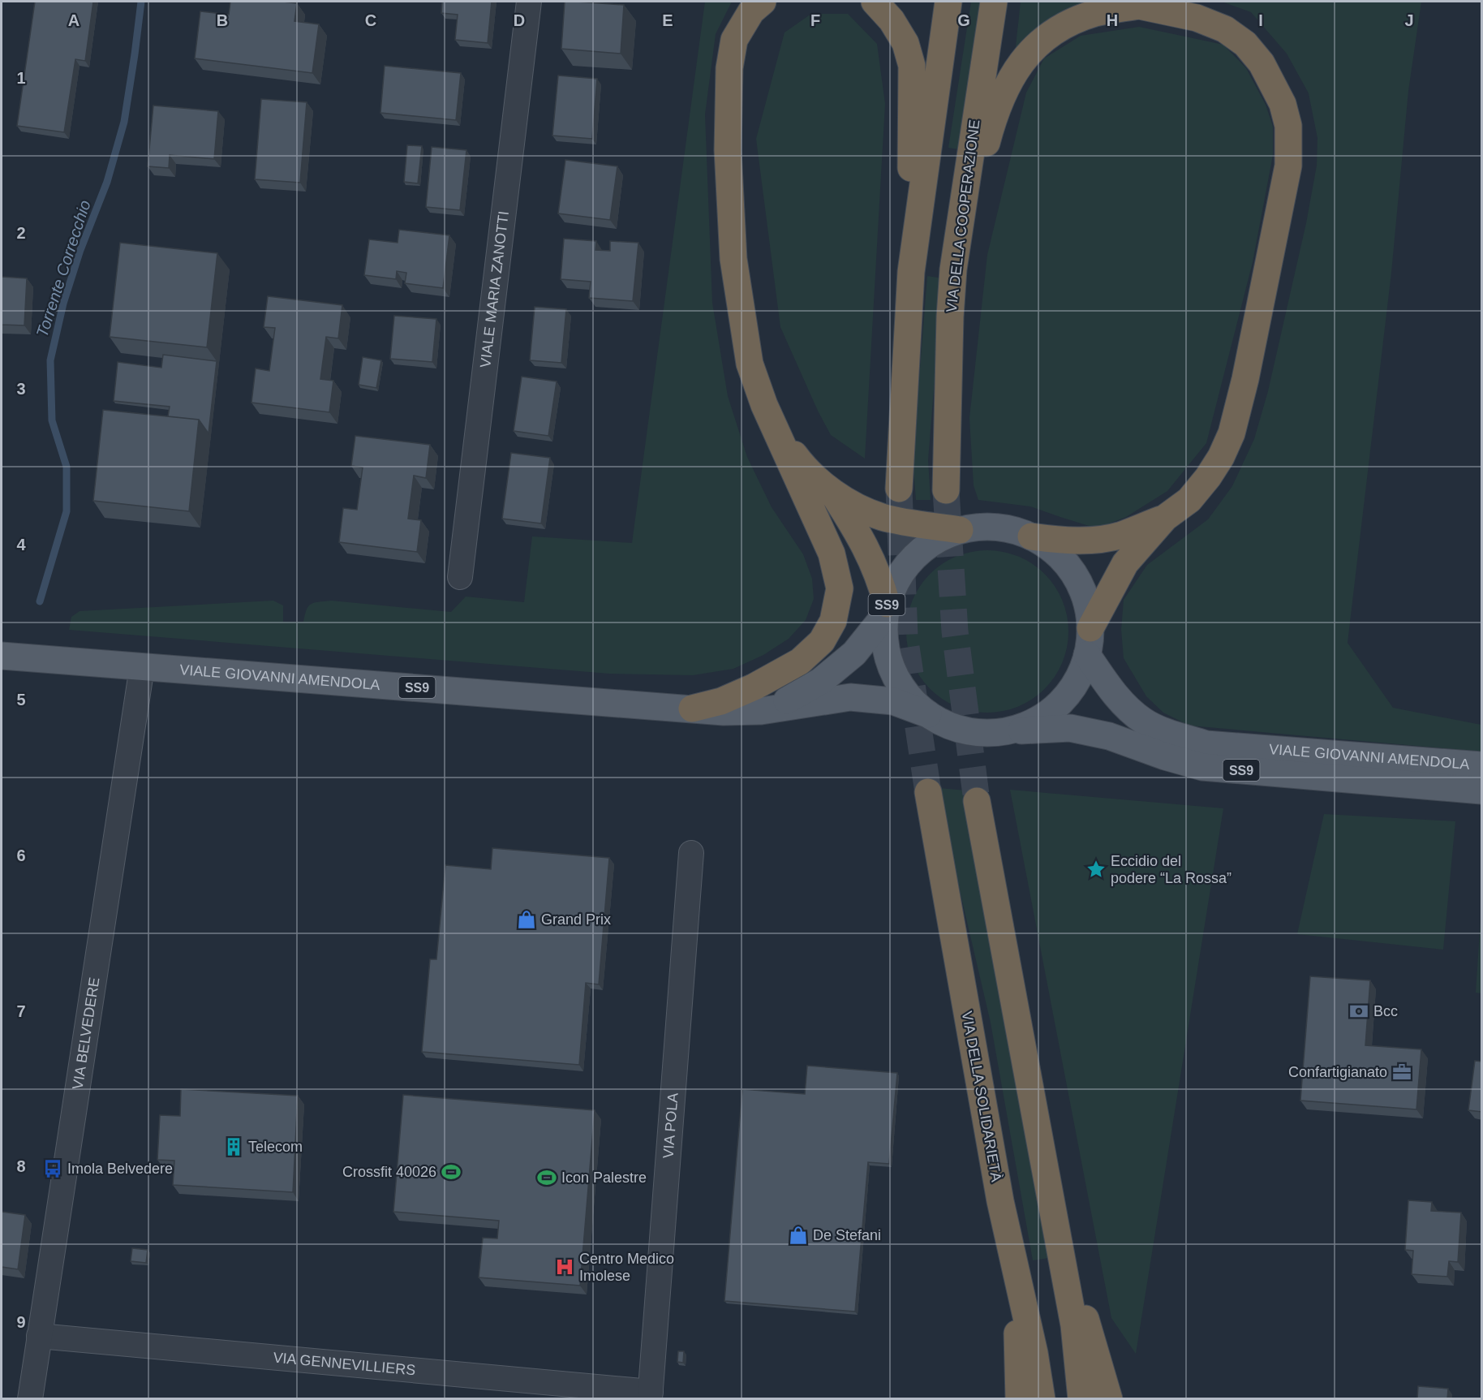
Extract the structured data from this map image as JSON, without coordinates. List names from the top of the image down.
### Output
{
  "streets": {
    "highway": ["VIA DELLA COOPERAZIONE", "VIA DELLA SOLIDARIETÀ"],
    "main road": ["SS9", "VIALE GIOVANNI AMENDOLA"],
    "street": [
      "VIALE MARIA ZANOTTI",
      "VIA BELVEDERE",
      "VIA POLA",
      "VIA GENNEVILLIERS"
    ]
  },
  "crossings": [
    ["SS9", "VIALE GIOVANNI AMENDOLA"],
    ["VIALE GIOVANNI AMENDOLA", "VIA BELVEDERE"],
    ["VIA BELVEDERE", "VIA GENNEVILLIERS"],
    ["VIA POLA", "VIA GENNEVILLIERS"]
  ],
  "water": ["Torrente Correcchio"],
  "places": {
    "place": ["Eccidio del podere “La Rossa”"],
    "shop": ["Grand Prix", "De Stefani"],
    "bank": ["Bcc"],
    "office": ["Confartigianato"],
    "building": ["Telecom"],
    "bus stop": ["Imola Belvedere"],
    "sports": ["Crossfit 40026", "Icon Palestre"],
    "hospital": ["Centro Medico Imolese"]
  },
  "grid": {
    "columns": [
      "A",
      "B",
      "C",
      "D",
      "E",
      "F",
      "G",
      "H",
      "I",
      "J"
    ],
    "rows": [
      "1",
      "2",
      "3",
      "4",
      "5",
      "6",
      "7",
      "8",
      "9"
    ]
  }
}
